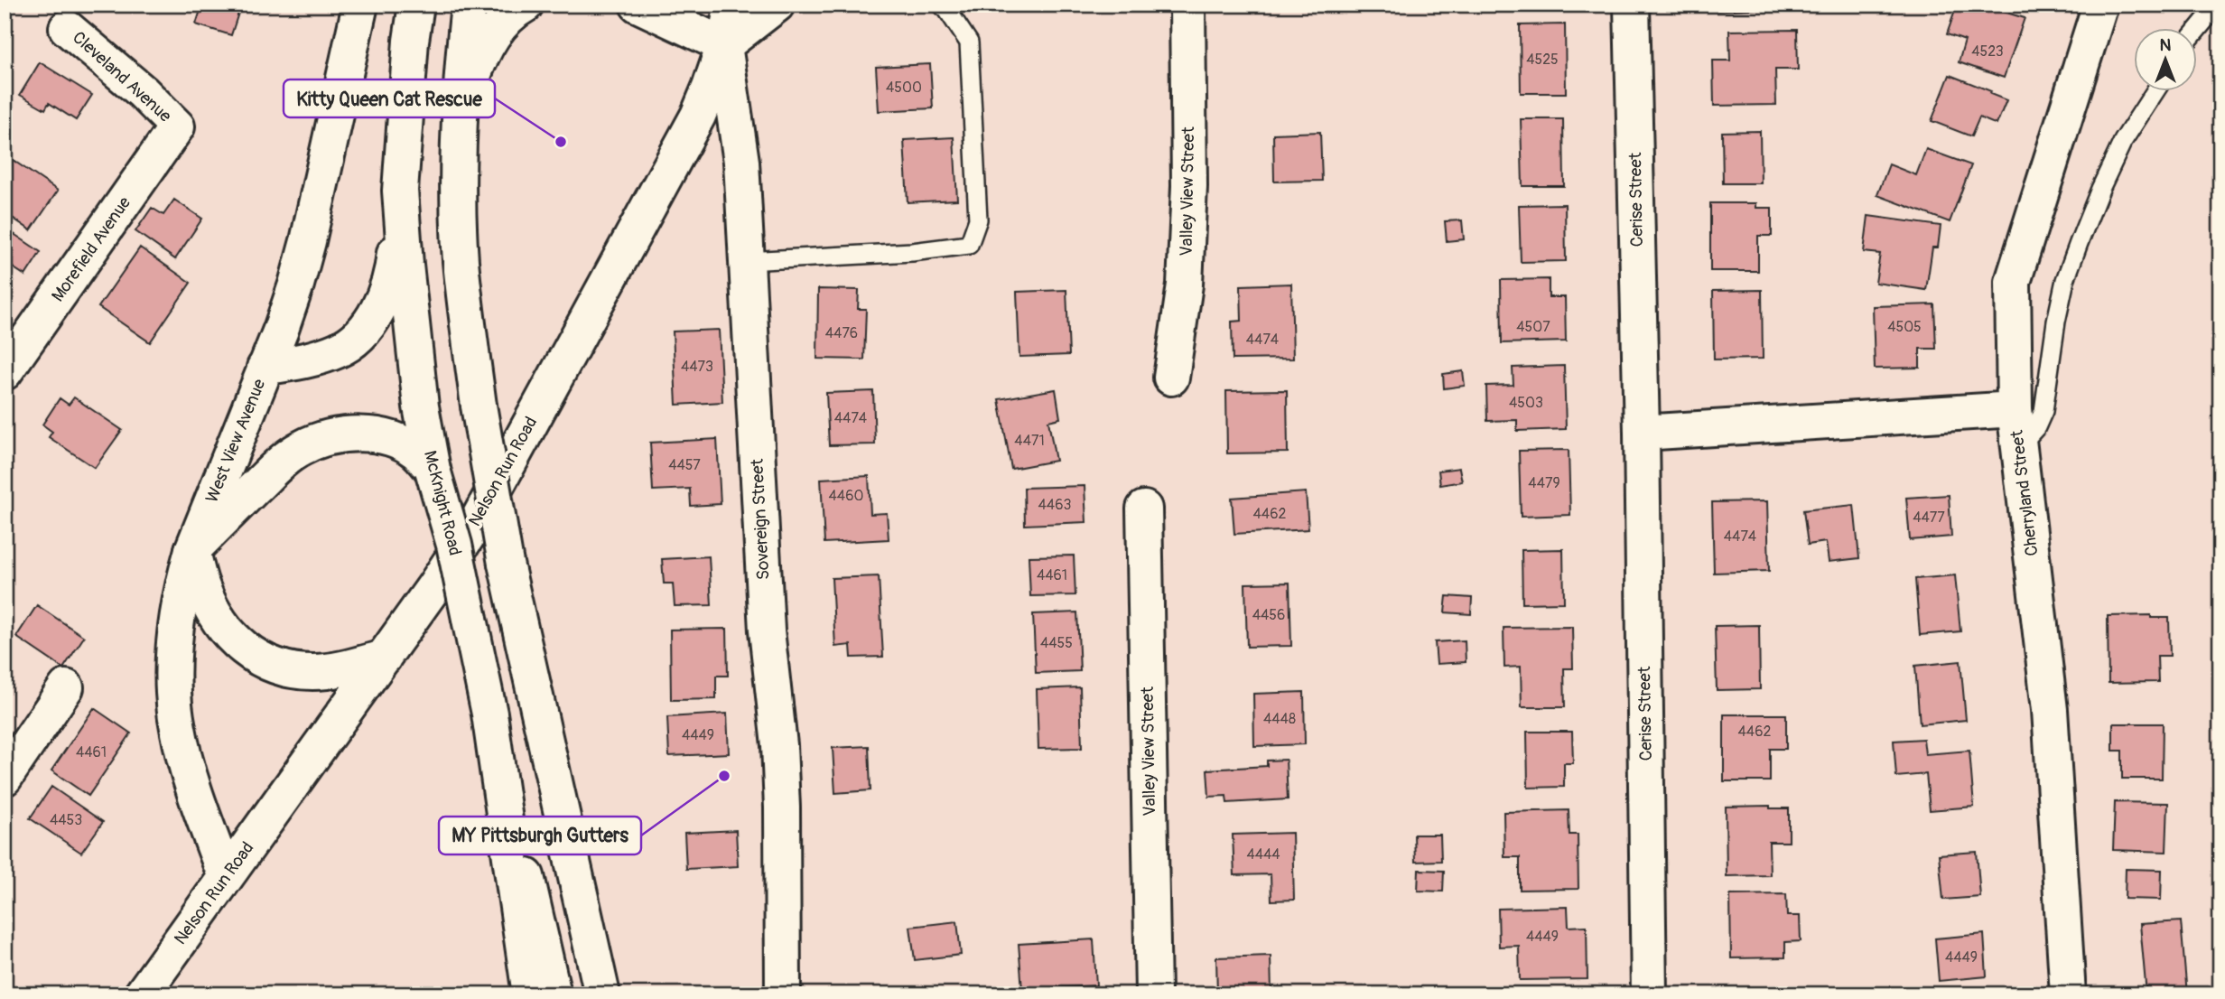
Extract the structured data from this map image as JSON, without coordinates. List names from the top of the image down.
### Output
{
  "streets": {
    "main road": [
      "Cleveland Avenue",
      "Valley View Street",
      "Cerise Street",
      "Morefield Avenue",
      "West View Avenue",
      "Nelson Run Road",
      "Cherryland Street",
      "McKnight Road",
      "Sovereign Street"
    ]
  },
  "crossings": [
    ["Cleveland Avenue", "Morefield Avenue"],
    ["West View Avenue", "Nelson Run Road"],
    ["Nelson Run Road", "Sovereign Street"]
  ],
  "places": ["Kitty Queen Cat Rescue", "MY Pittsburgh Gutters"],
  "house_numbers": [
    "4523",
    "4525",
    "4500",
    "4507",
    "4505",
    "4476",
    "4474",
    "4473",
    "4503",
    "4474",
    "4471",
    "4457",
    "4479",
    "4460",
    "4463",
    "4462",
    "4477",
    "4474",
    "4461",
    "4456",
    "4455",
    "4448",
    "4462",
    "4449",
    "4461",
    "4453",
    "4444",
    "4449",
    "4449"
  ],
  "north": "top"
}
